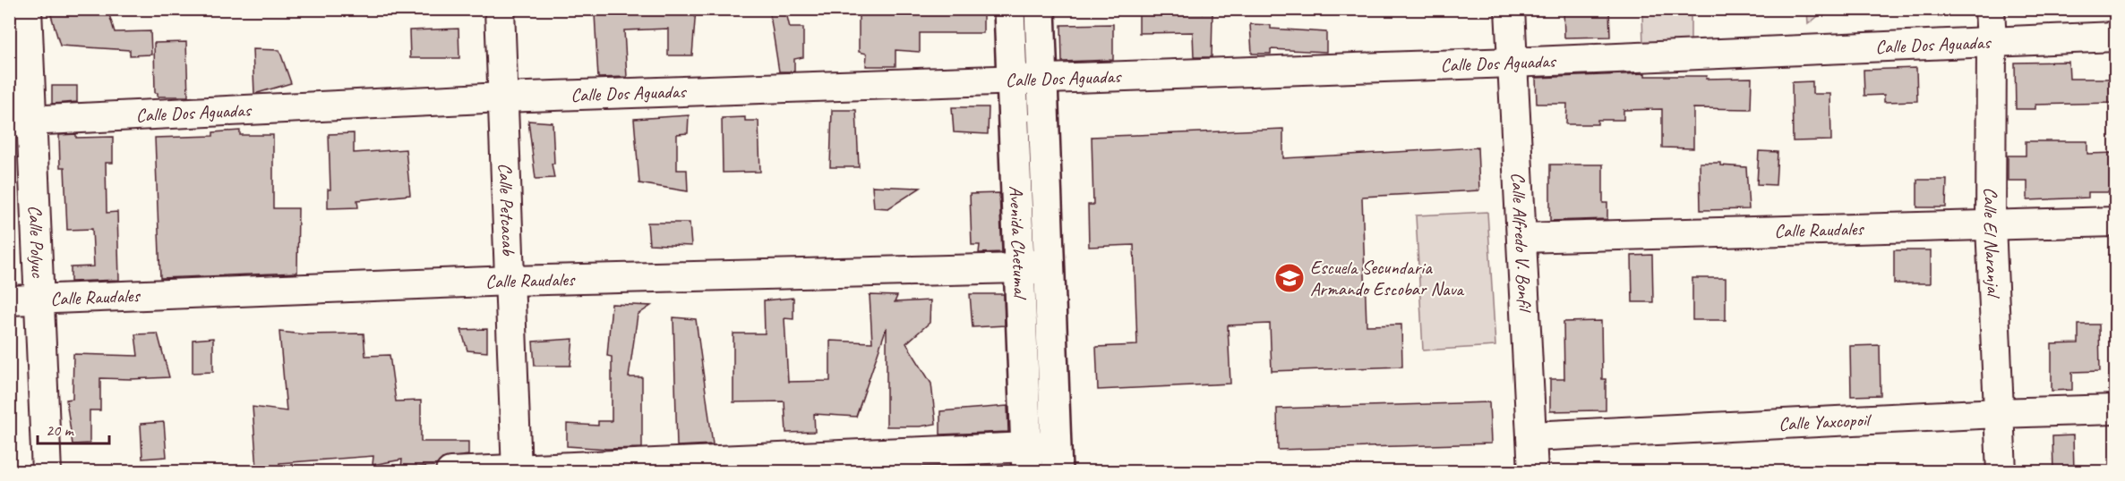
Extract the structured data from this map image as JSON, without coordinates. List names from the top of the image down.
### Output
{
  "streets": {
    "main road": ["Avenida Chetumal"],
    "street": [
      "Calle Dos Aguadas",
      "Calle Petcacab",
      "Calle Raudales",
      "Calle Polyuc",
      "Calle Alfredo V. Bonfil",
      "Calle El Naranjal",
      "Calle Yaxcopoil"
    ]
  },
  "crossings": [
    ["Calle Dos Aguadas", "Calle Petcacab"],
    ["Calle Dos Aguadas", "Calle Polyuc"],
    ["Calle Dos Aguadas", "Avenida Chetumal"],
    ["Calle Dos Aguadas", "Calle Alfredo V. Bonfil"],
    ["Calle Dos Aguadas", "Calle El Naranjal"],
    ["Calle Petcacab", "Calle Raudales"],
    ["Calle Raudales", "Calle Polyuc"],
    ["Calle Raudales", "Avenida Chetumal"],
    ["Calle Raudales", "Calle Alfredo V. Bonfil"],
    ["Calle Raudales", "Calle El Naranjal"],
    ["Calle Alfredo V. Bonfil", "Calle Yaxcopoil"],
    ["Calle El Naranjal", "Calle Yaxcopoil"]
  ],
  "places": {
    "school or university": ["Escuela Secundaria Armando Escobar Nava"]
  },
  "scale_bar": "20 m"
}
